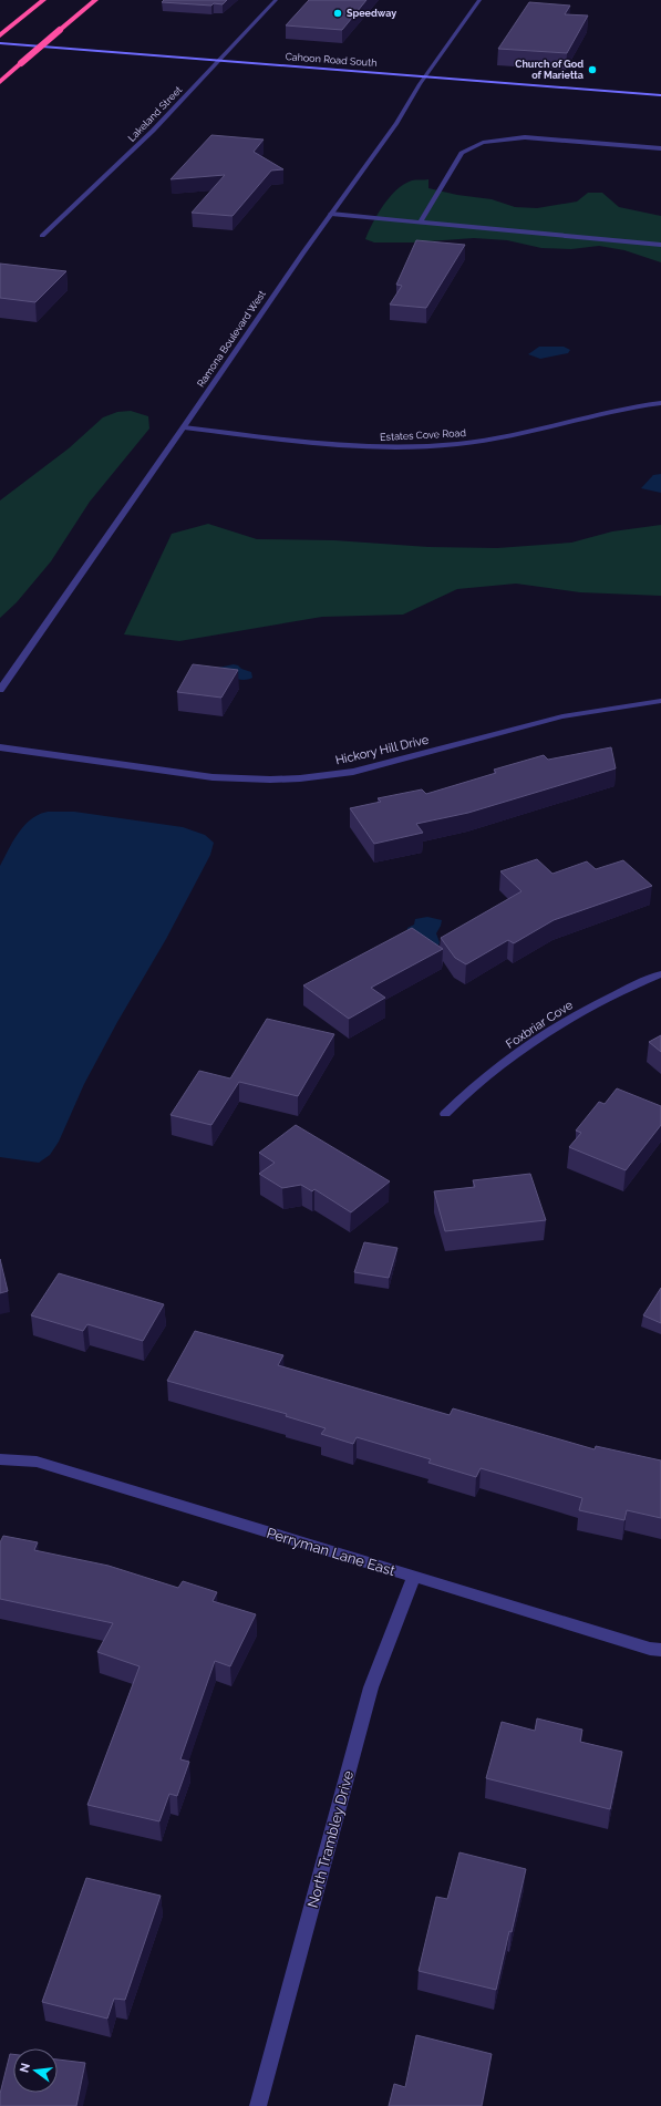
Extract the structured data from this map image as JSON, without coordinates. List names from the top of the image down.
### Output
{
  "streets": {
    "main road": ["Cahoon Road South"],
    "street": [
      "Lakeland Street",
      "Ramona Boulevard West",
      "Estates Cove Road",
      "Hickory Hill Drive",
      "Foxbriar Cove",
      "Perryman Lane East",
      "North Trambley Drive"
    ]
  },
  "crossings": [
    ["Cahoon Road South", "Lakeland Street"],
    ["Cahoon Road South", "Ramona Boulevard West"],
    ["Ramona Boulevard West", "Estates Cove Road"],
    ["Perryman Lane East", "North Trambley Drive"]
  ],
  "places": ["Speedway", "Church of God of Marietta"],
  "north": "left"
}
